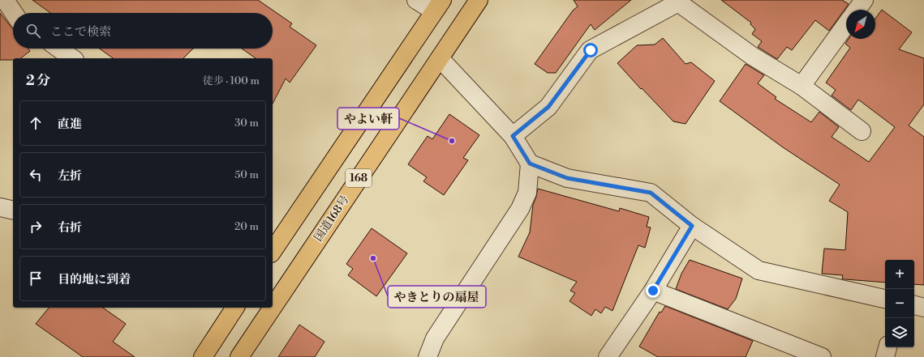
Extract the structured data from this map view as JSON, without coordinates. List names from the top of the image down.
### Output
{
  "streets": {
    "highway": ["168", "国道168号"]
  },
  "places": ["やよい軒", "やきとりの扇屋"],
  "north": "bottom left",
  "page": {
    "search": "ここで検索",
    "heading": ["2 分", "徒歩 · 100 m"],
    "list": [
      ["直進", "30 m"],
      ["左折", "50 m"],
      ["右折", "20 m"],
      "目的地に到着"
    ],
    "map_buttons": ["+", "−"]
  }
}
